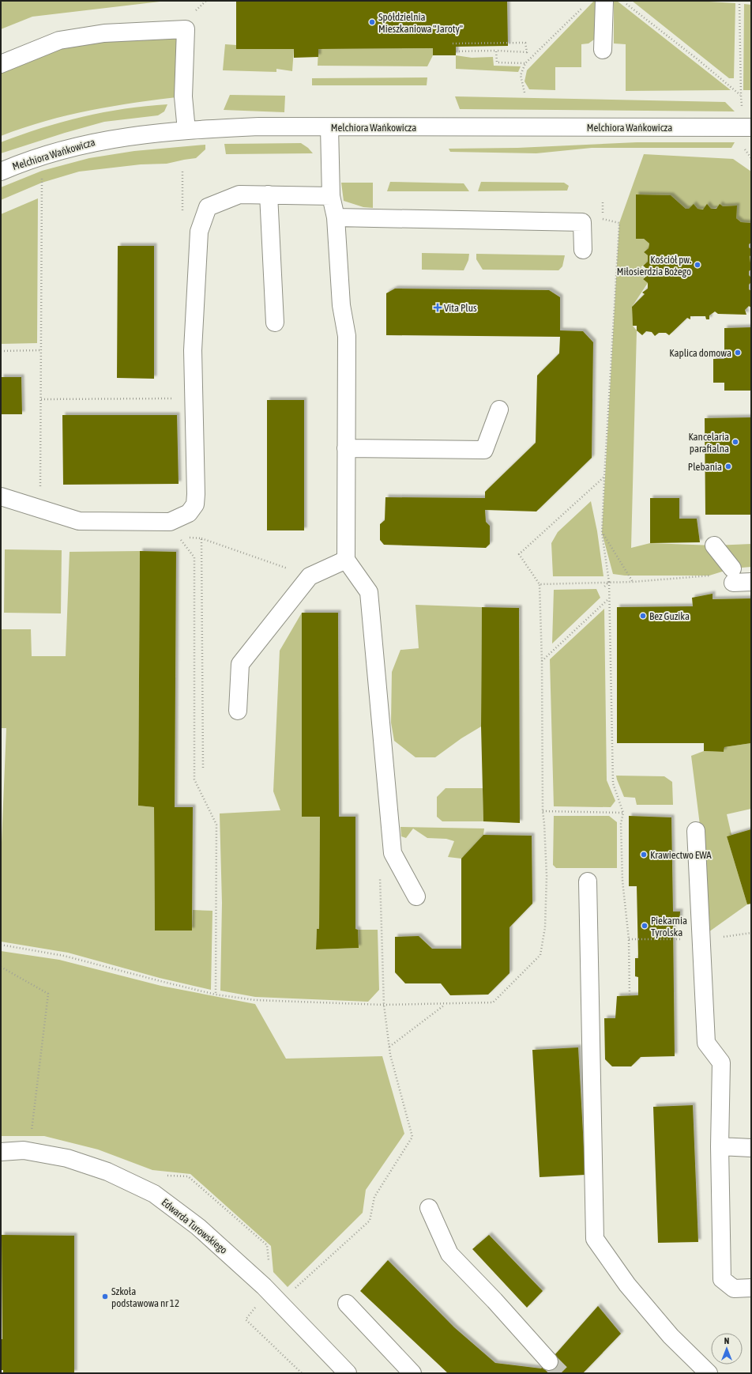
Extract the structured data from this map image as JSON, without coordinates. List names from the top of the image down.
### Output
{
  "streets": {
    "street": ["Melchiora Wańkowicza", "Edwarda Turowskiego"]
  },
  "places": {
    "other": [
      "Spółdzielnia Mieszkaniowa \"Jaroty\"",
      "Kościół pw. Miłosierdzia Bożego",
      "Kaplica domowa",
      "Kancelaria parafialna",
      "Plebania",
      "Bez Guzika",
      "Krawiectwo EWA",
      "Piekarnia Tyrolska",
      "Szkoła podstawowa nr 12"
    ],
    "health": ["Vita Plus"]
  },
  "north": "top"
}
